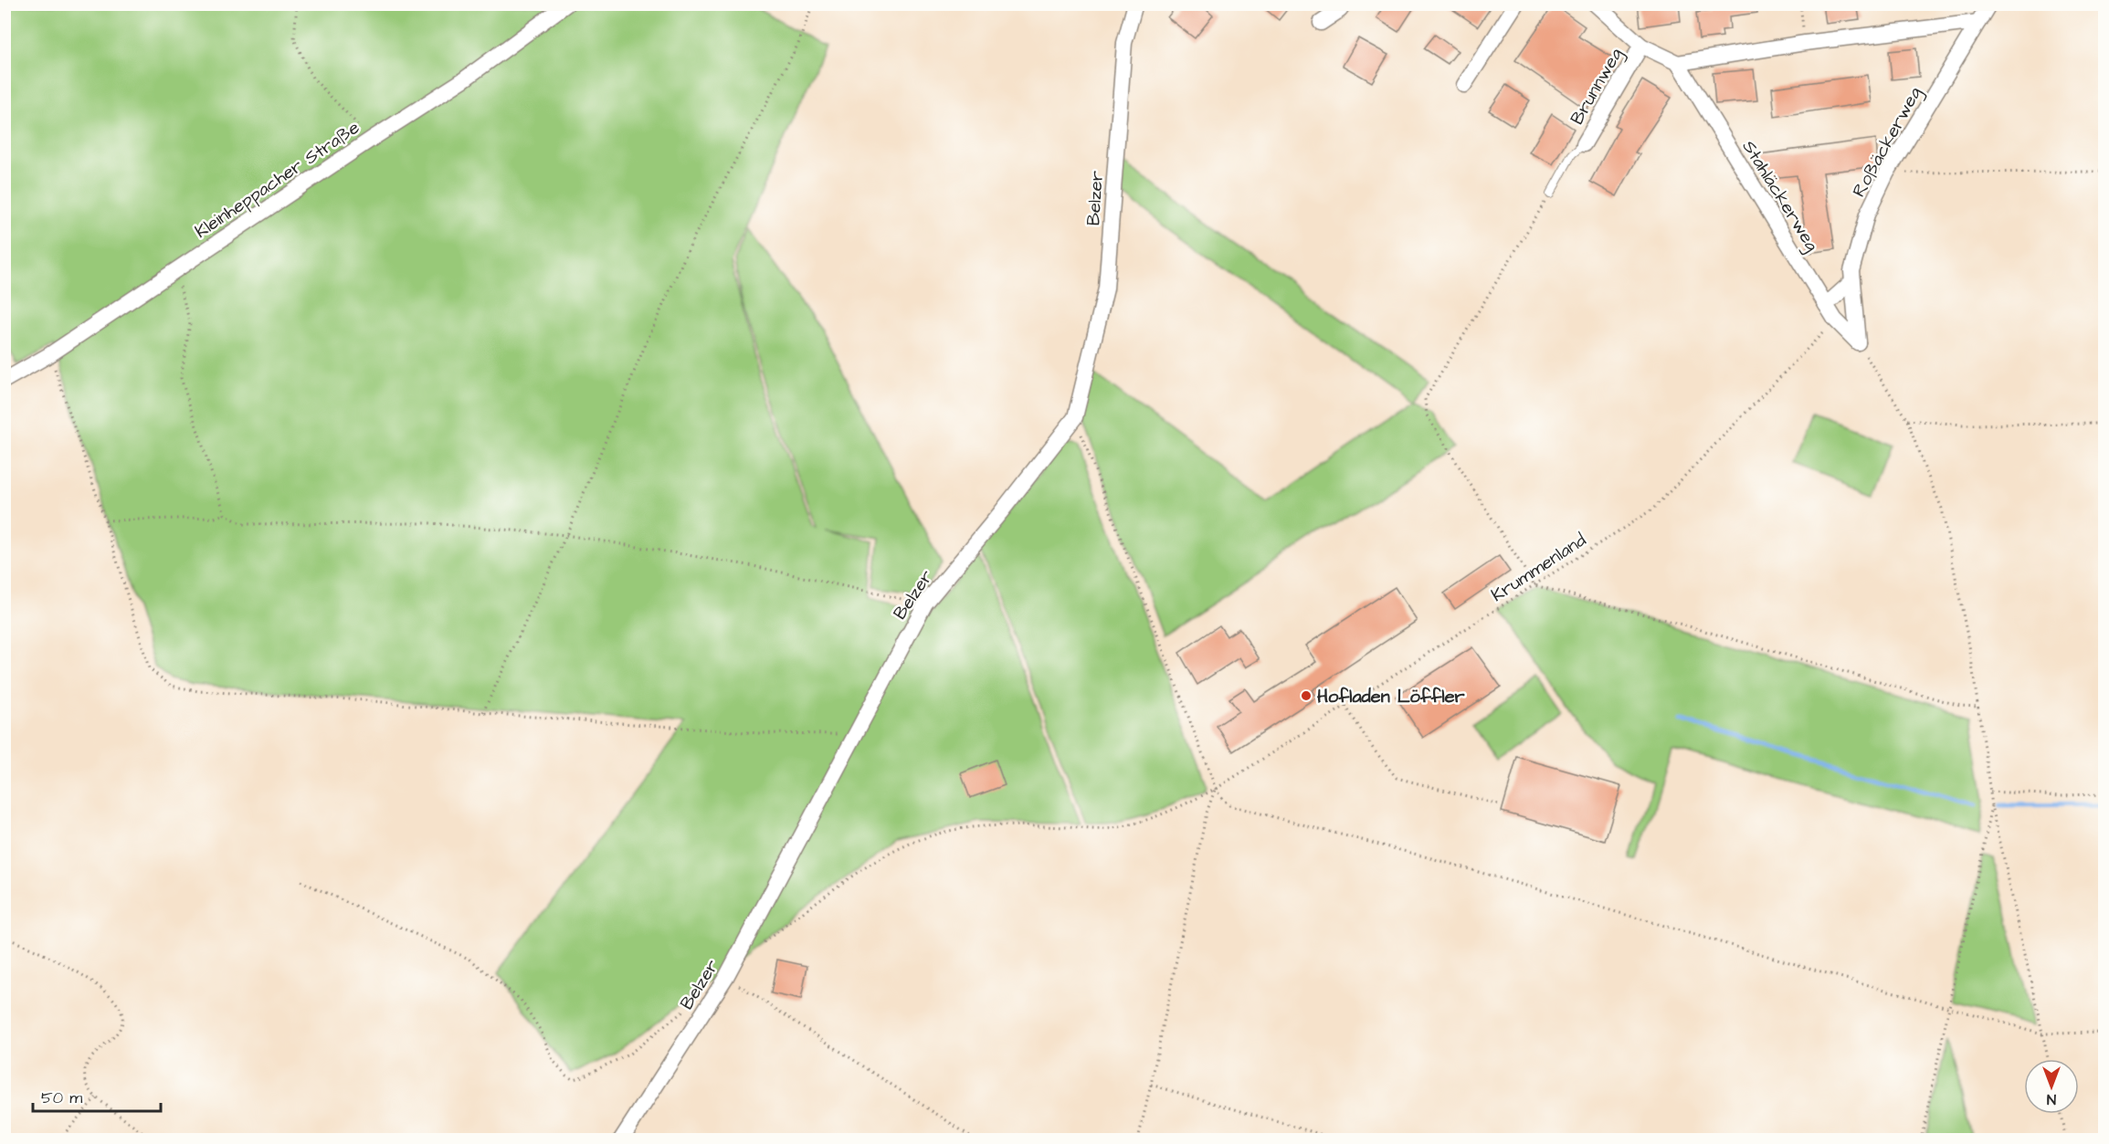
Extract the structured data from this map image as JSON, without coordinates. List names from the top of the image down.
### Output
{
  "streets": {
    "street": [
      "Brunnweg",
      "Roßäckerweg",
      "Kleinheppacher Straße",
      "Stahläckerweg",
      "Belzer"
    ],
    "path": ["Krummenland"]
  },
  "crossings": [
    ["Brunnweg", "Stahläckerweg"],
    ["Roßäckerweg", "Stahläckerweg"],
    ["Stahläckerweg", "Krummenland"]
  ],
  "places": ["Hofladen Löffler"],
  "scale_bar": "50 m",
  "north": "bottom"
}
